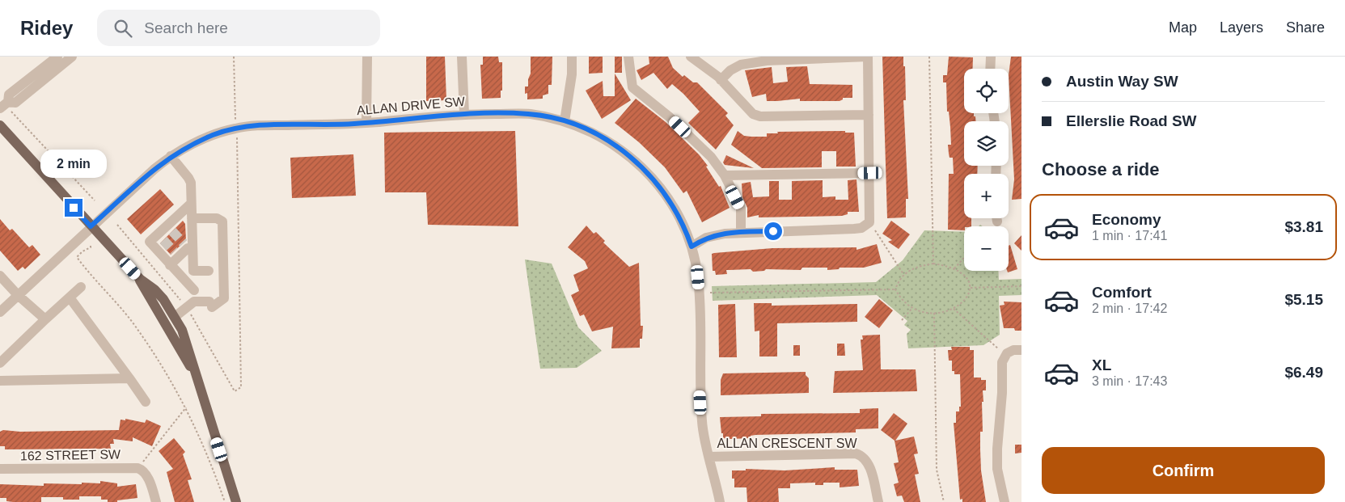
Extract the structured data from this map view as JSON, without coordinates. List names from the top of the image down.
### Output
{
  "streets": {
    "street": ["ALLAN DRIVE SW", "ALLAN CRESCENT SW", "162 STREET SW"]
  },
  "crossings": [
    ["ALLAN DRIVE SW", "ALLAN CRESCENT SW"]
  ],
  "page": {
    "header": "Ridey",
    "search": "Search here",
    "nav": ["Map", "Layers", "Share"],
    "banner": ["Austin Way SW", "Ellerslie Road SW"],
    "map_buttons": ["+", "−"],
    "heading": "Choose a ride",
    "bubble": "2 min",
    "list": [
      {
        "name": "Economy",
        "note": "1 min · 17:41",
        "value": "$3.81"
      },
      {
        "name": "Comfort",
        "note": "2 min · 17:42",
        "value": "$5.15"
      },
      {
        "name": "XL",
        "note": "3 min · 17:43",
        "value": "$6.49"
      }
    ],
    "buttons": "Confirm"
  }
}
